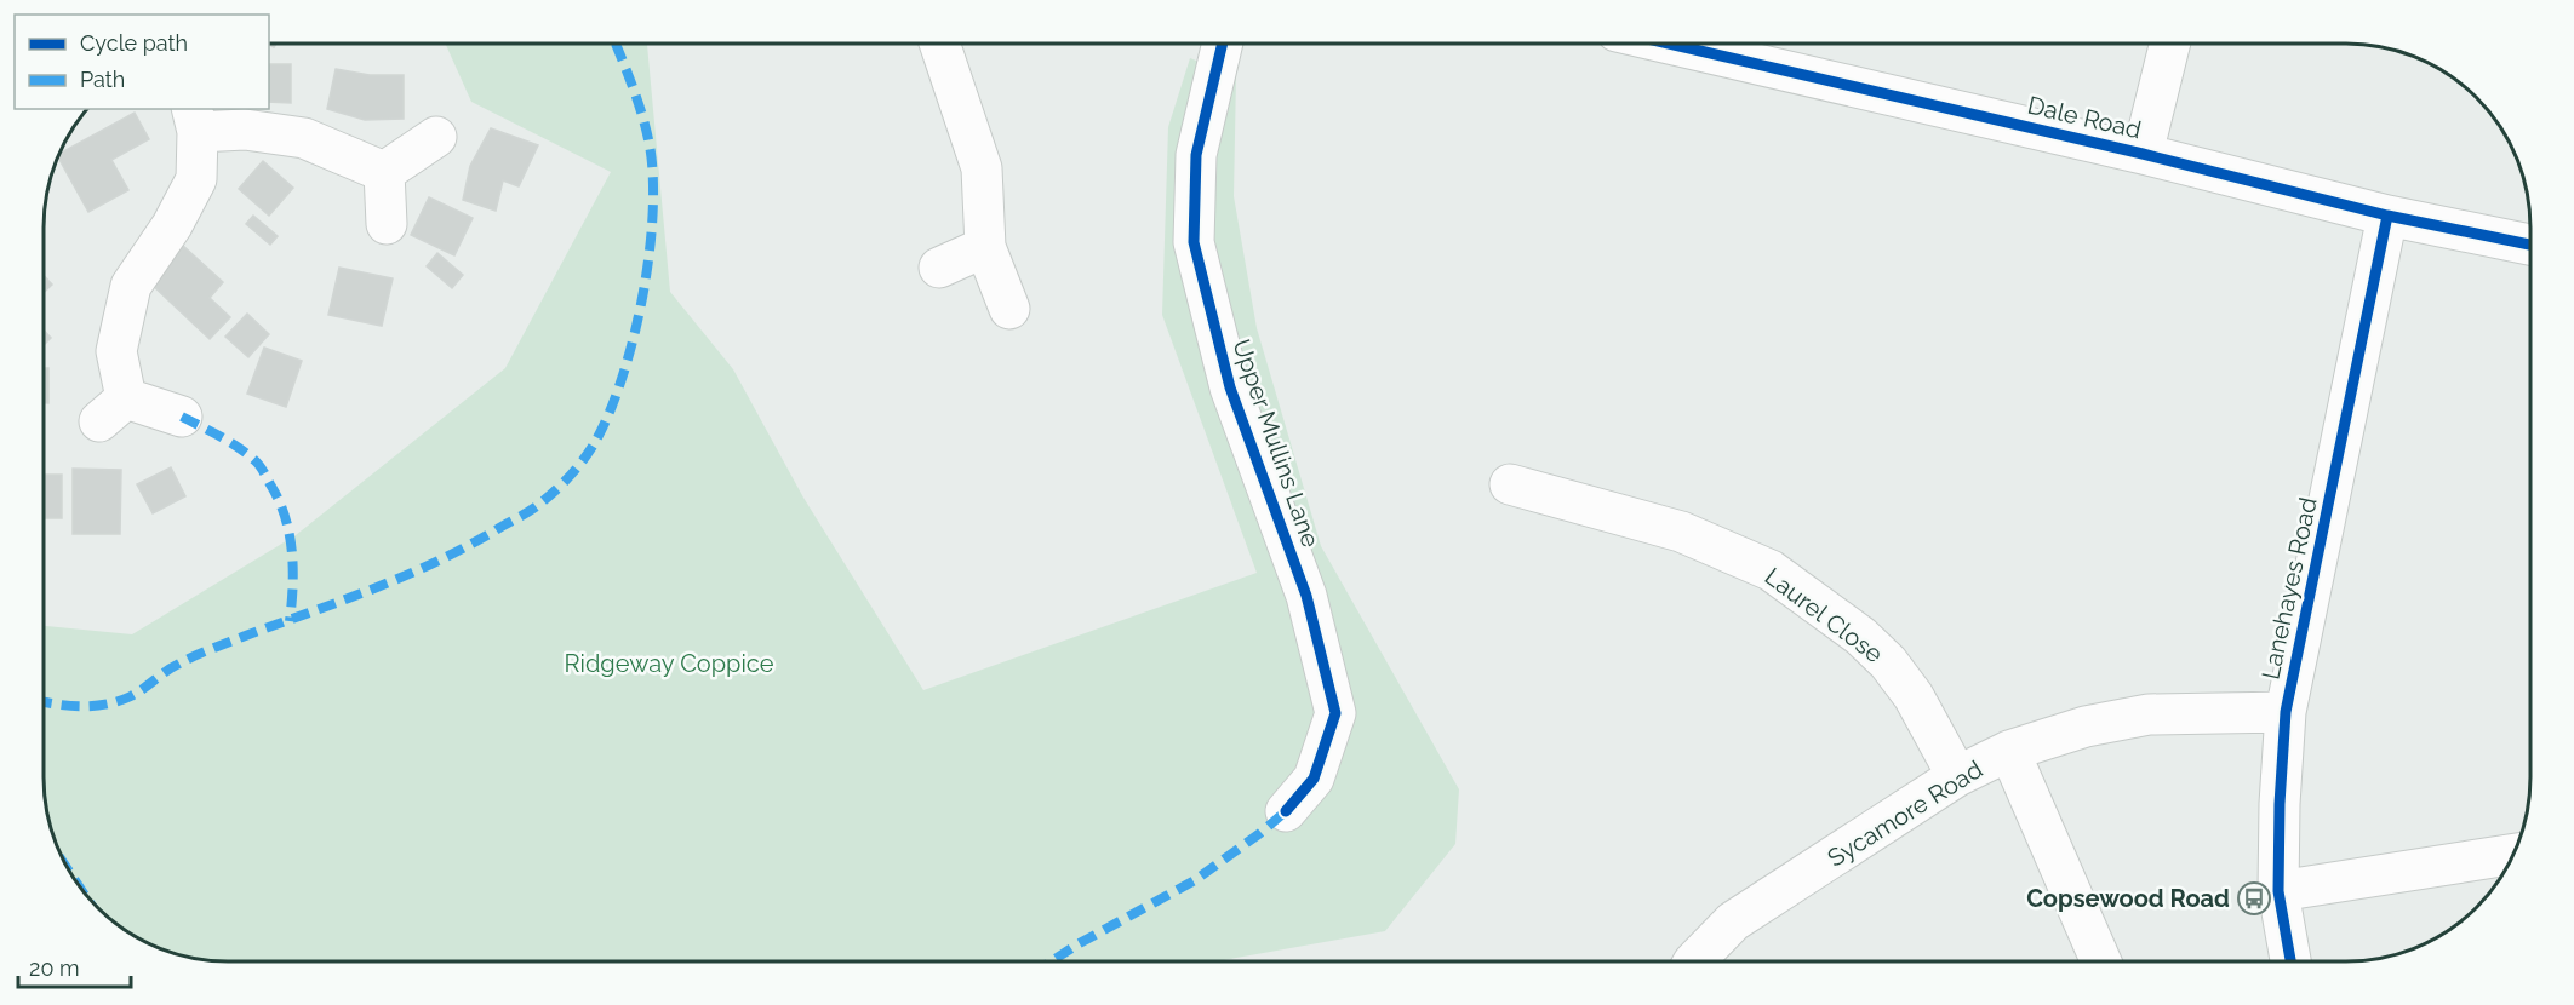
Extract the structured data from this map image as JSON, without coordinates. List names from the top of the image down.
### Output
{
  "streets": {
    "street": [
      "Dale Road",
      "Upper Mullins Lane",
      "Lanehayes Road",
      "Laurel Close",
      "Sycamore Road"
    ]
  },
  "crossings": [
    ["Dale Road", "Lanehayes Road"],
    ["Lanehayes Road", "Sycamore Road"],
    ["Laurel Close", "Sycamore Road"]
  ],
  "parks": ["Ridgeway Coppice"],
  "places": {
    "bus stop": ["Copsewood Road"]
  },
  "legend": ["Cycle path", "Path"],
  "scale_bar": "20 m"
}
